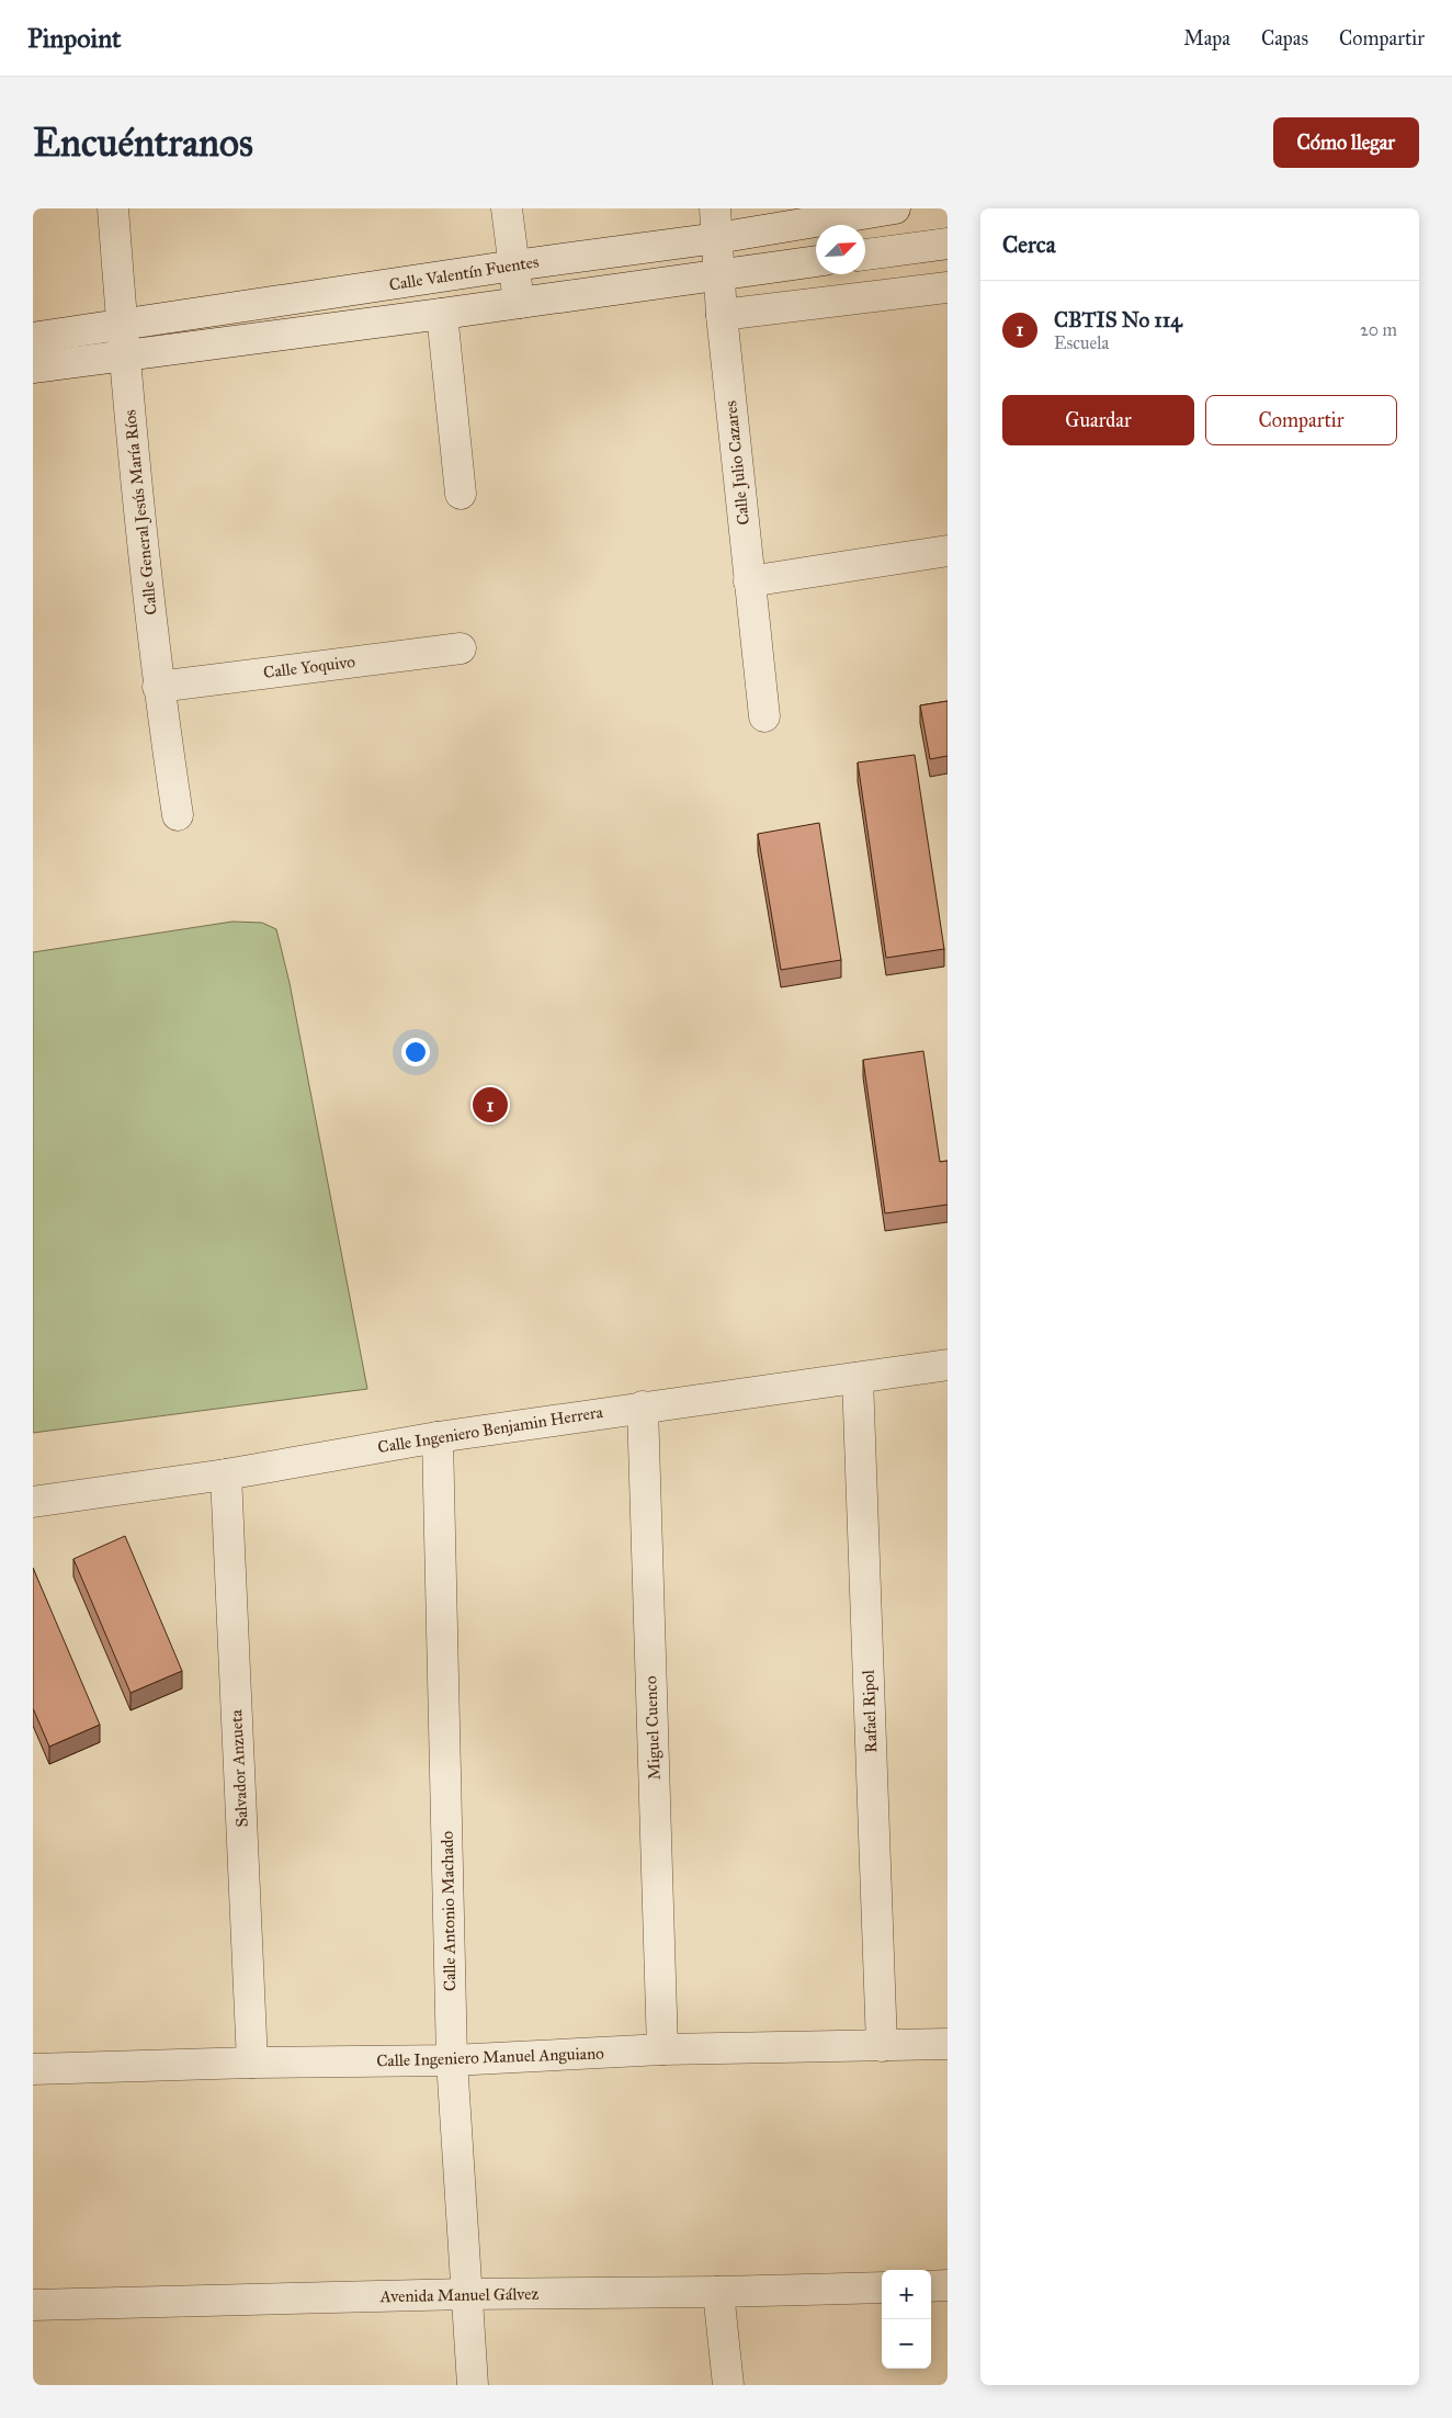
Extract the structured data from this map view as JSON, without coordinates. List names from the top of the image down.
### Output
{
  "streets": {
    "street": [
      "Calle Valentín Fuentes",
      "Calle Julio Cazares",
      "Calle General Jesús María Ríos",
      "Calle Yoquivo",
      "Calle Ingeniero Benjamin Herrera",
      "Rafael Ripol",
      "Miguel Cuenco",
      "Salvador Anzueta",
      "Calle Antonio Machado",
      "Calle Ingeniero Manuel Anguiano",
      "Avenida Manuel Gálvez"
    ]
  },
  "crossings": [
    ["Calle Valentín Fuentes", "Calle Julio Cazares"],
    ["Calle Valentín Fuentes", "Calle General Jesús María Ríos"],
    ["Calle General Jesús María Ríos", "Calle Yoquivo"],
    ["Calle Ingeniero Benjamin Herrera", "Rafael Ripol"],
    ["Calle Ingeniero Benjamin Herrera", "Miguel Cuenco"],
    ["Calle Ingeniero Benjamin Herrera", "Salvador Anzueta"],
    ["Calle Ingeniero Benjamin Herrera", "Calle Antonio Machado"],
    ["Rafael Ripol", "Calle Ingeniero Manuel Anguiano"],
    ["Miguel Cuenco", "Calle Ingeniero Manuel Anguiano"],
    ["Salvador Anzueta", "Calle Ingeniero Manuel Anguiano"],
    ["Calle Antonio Machado", "Calle Ingeniero Manuel Anguiano"],
    ["Calle Antonio Machado", "Avenida Manuel Gálvez"]
  ],
  "north": "top right",
  "page": {
    "header": "Pinpoint",
    "nav": ["Mapa", "Capas", "Compartir"],
    "buttons": [
      "Cómo llegar",
      ["Guardar", "Compartir"]
    ],
    "title": "Encuéntranos",
    "heading": "Cerca",
    "list": [
      {
        "mark": "1",
        "name": "CBTIS No 114",
        "note": "Escuela",
        "value": "20 m"
      }
    ],
    "pins": "1",
    "map_buttons": ["+", "−"]
  }
}
